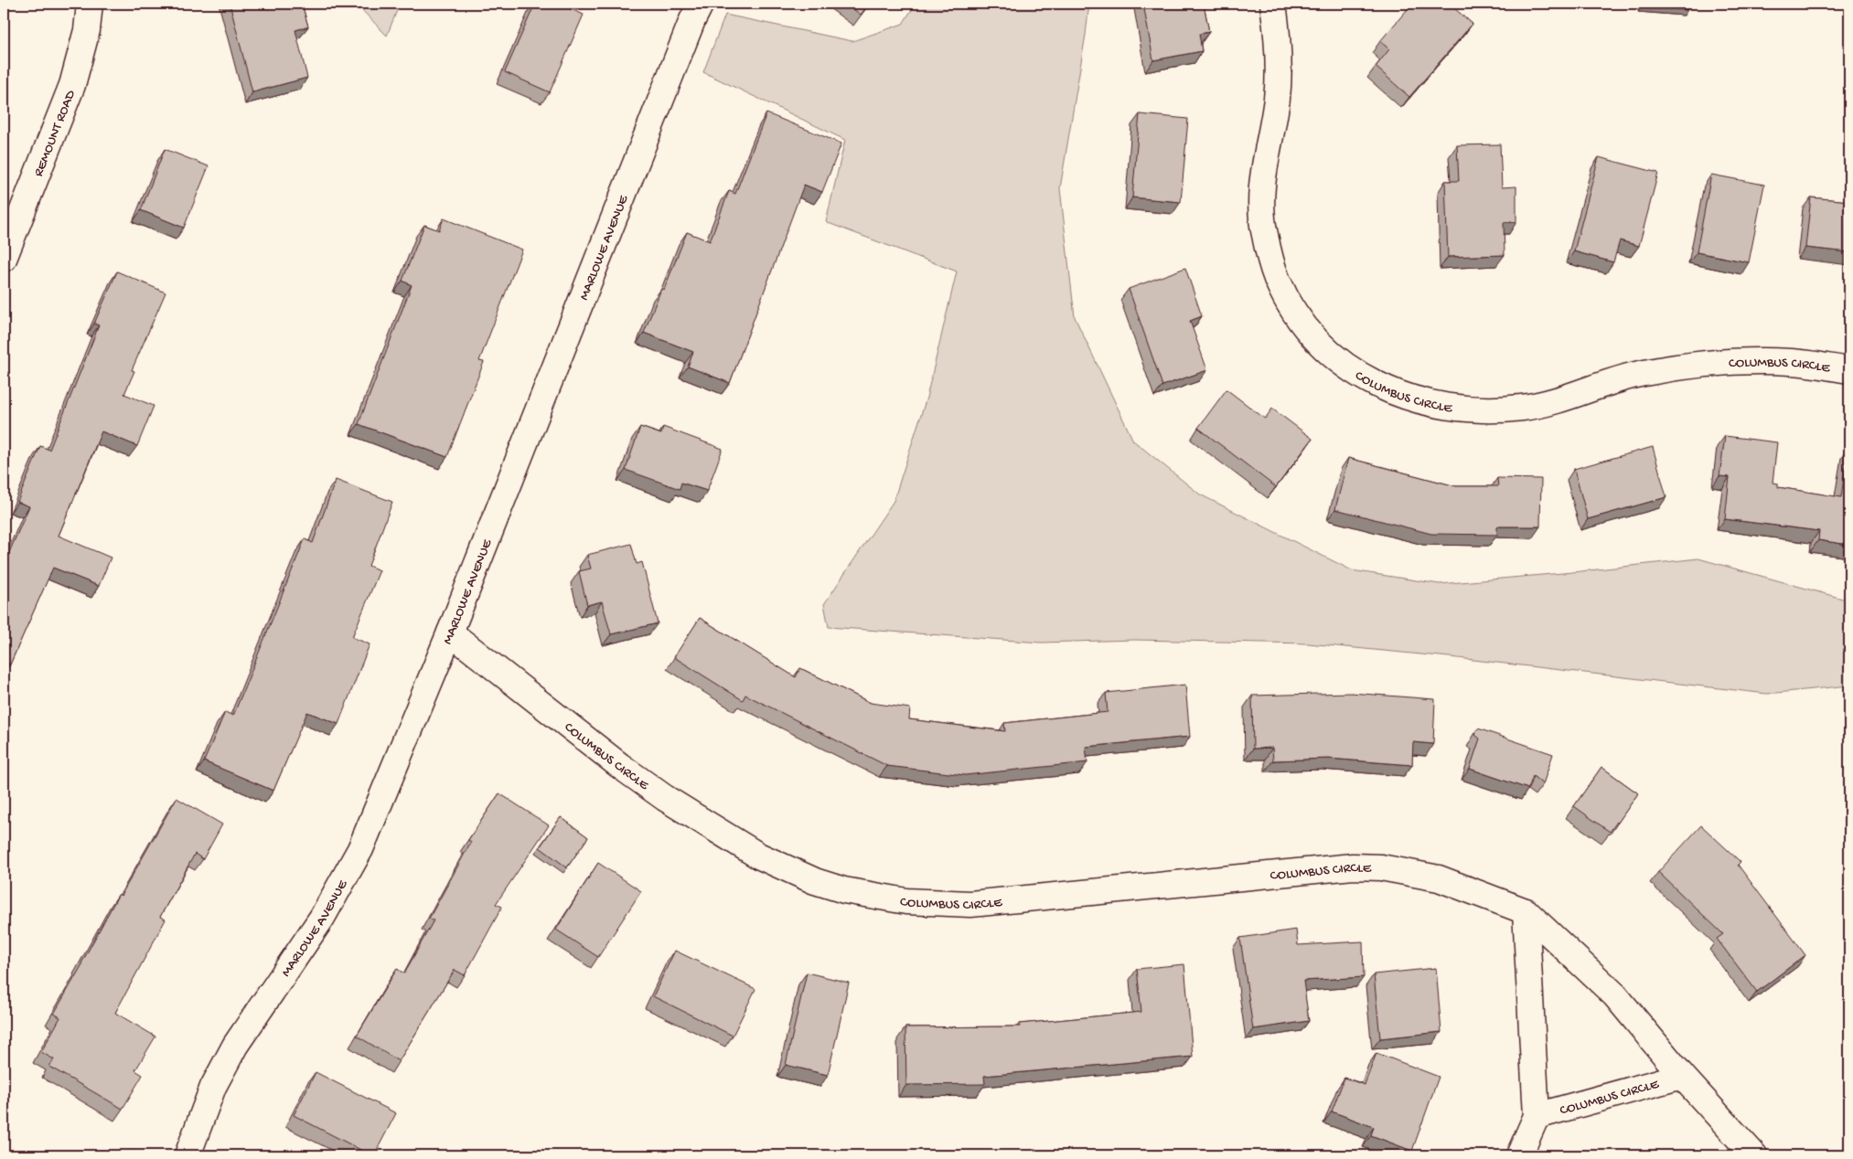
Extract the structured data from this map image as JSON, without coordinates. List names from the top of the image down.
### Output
{
  "streets": {
    "street": ["REMOUNT ROAD", "MARLOWE AVENUE", "COLUMBUS CIRCLE"]
  },
  "crossings": [
    ["MARLOWE AVENUE", "COLUMBUS CIRCLE"]
  ]
}
